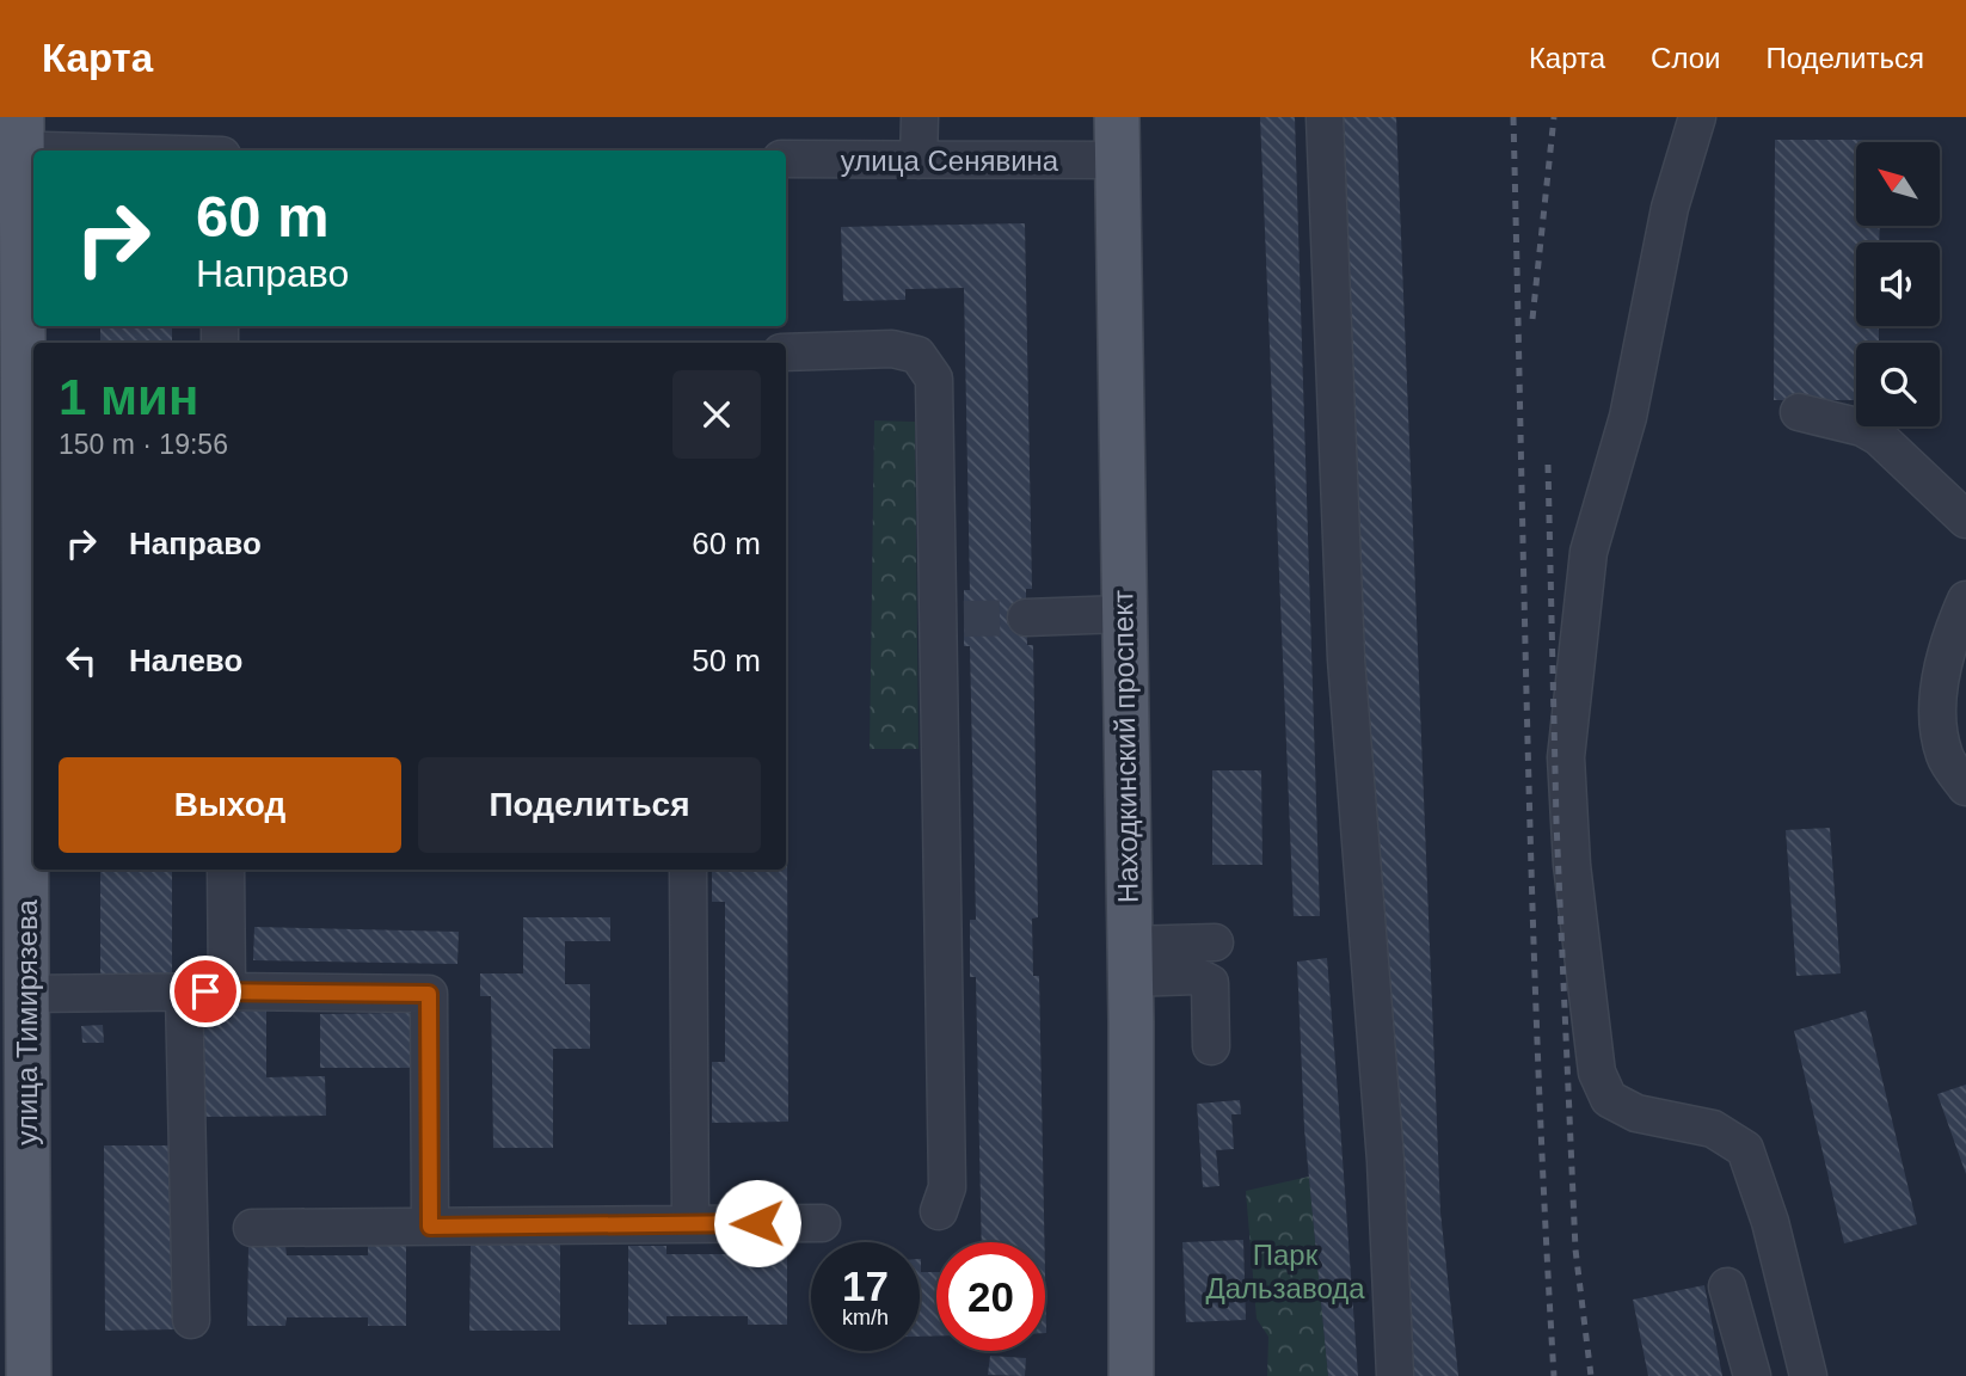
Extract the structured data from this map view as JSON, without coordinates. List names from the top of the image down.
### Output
{
  "streets": {
    "main road": ["Находкинский проспект", "улица Тимирязева"],
    "street": ["улица Сенявина"]
  },
  "crossings": [
    ["улица Сенявина", "Находкинский проспект"]
  ],
  "parks": ["Парк Дальзавода"],
  "north": "top left",
  "page": {
    "header": "Карта",
    "nav": ["Карта", "Слои", "Поделиться"],
    "turn": ["60 m", "Направо"],
    "heading": ["1 мин", "150 m · 19:56"],
    "list": [
      {
        "name": "Направо",
        "value": "60 m"
      },
      {
        "name": "Налево",
        "value": "50 m"
      }
    ],
    "buttons": ["Выход", "Поделиться"],
    "speed": "17 km/h",
    "limit": "20"
  }
}
